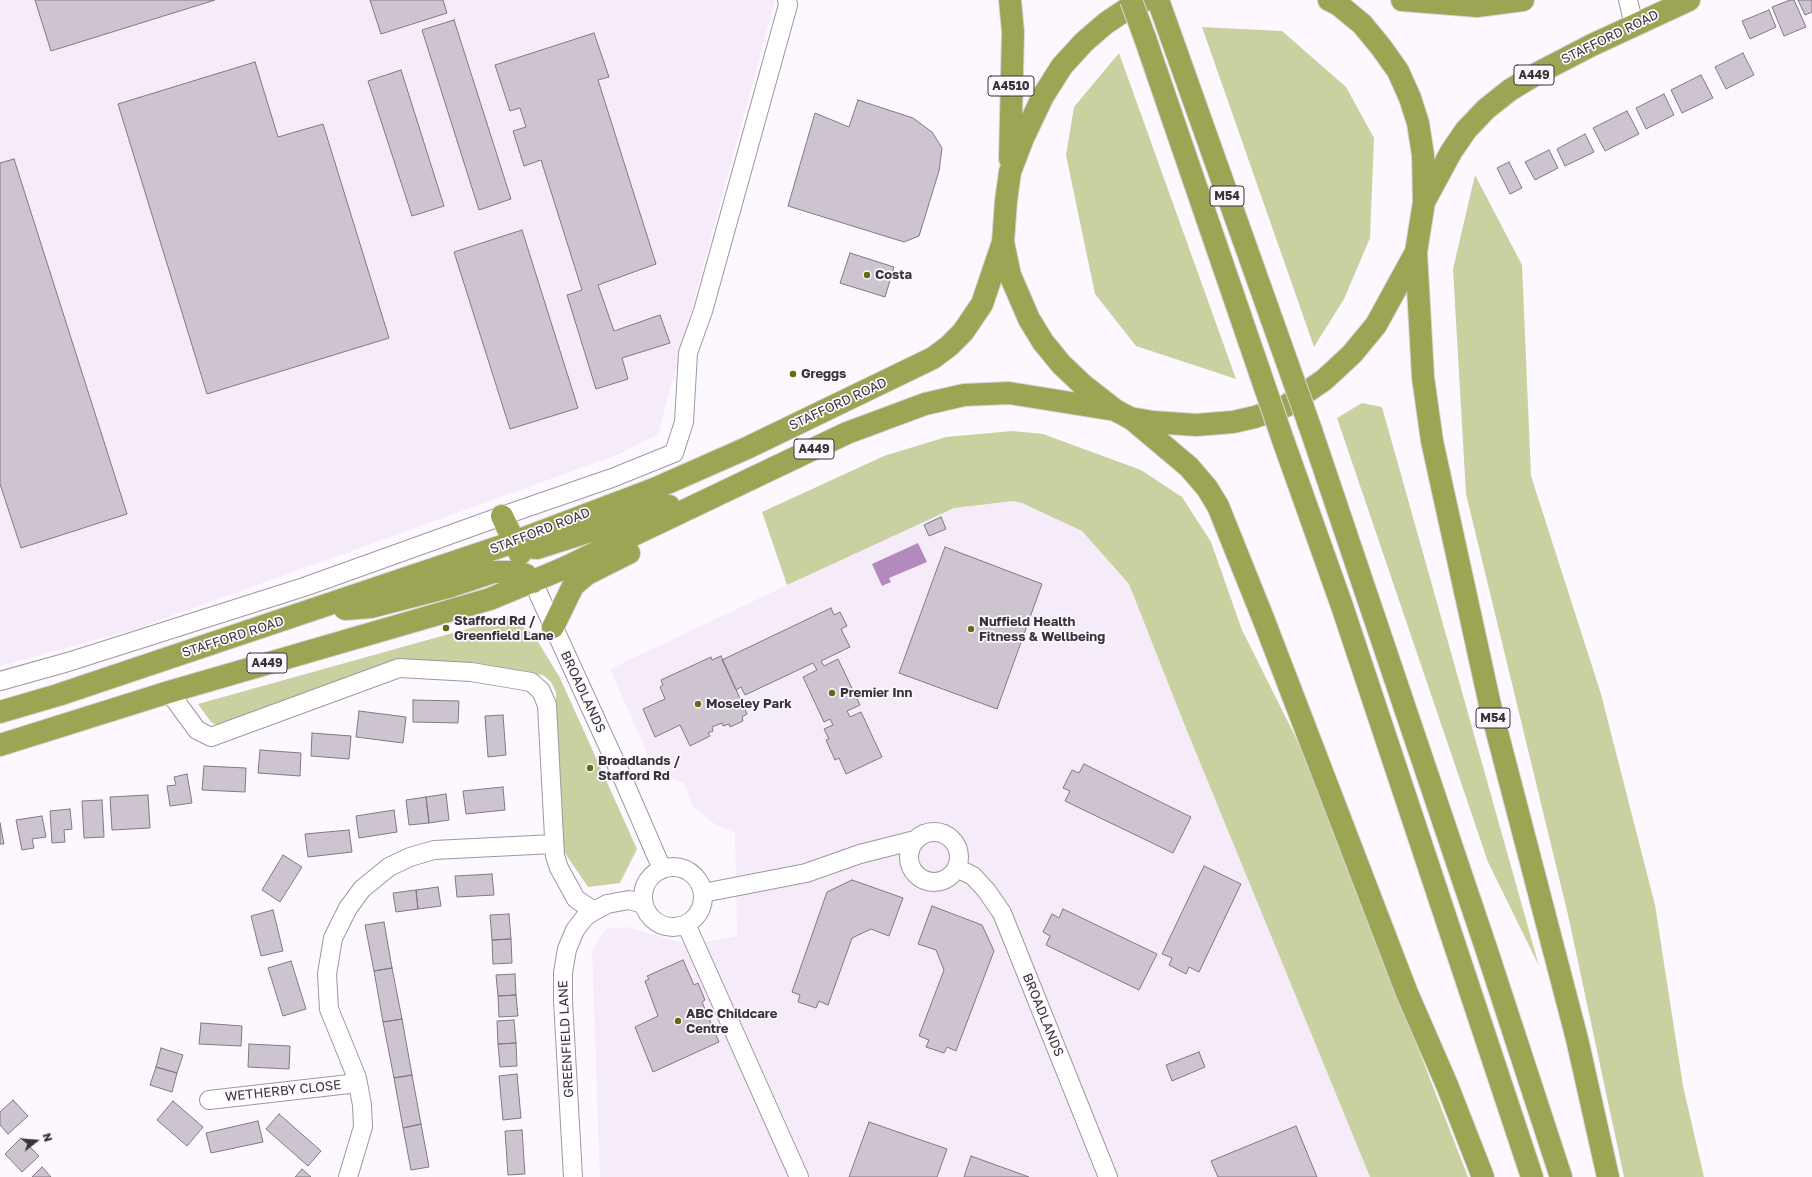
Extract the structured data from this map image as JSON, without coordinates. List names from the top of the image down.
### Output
{
  "streets": {
    "highway": [
      "STAFFORD ROAD",
      "A449",
      "A4510",
      "M54"
    ],
    "street": ["BROADLANDS", "GREENFIELD LANE", "WETHERBY CLOSE"]
  },
  "crossings": [
    ["A449", "BROADLANDS"],
    ["BROADLANDS", "GREENFIELD LANE"]
  ],
  "places": [
    "Costa",
    "Greggs",
    "Stafford Rd / Greenfield Lane",
    "Nuffield Health Fitness & Wellbeing",
    "Premier Inn",
    "Moseley Park",
    "Broadlands / Stafford Rd",
    "ABC Childcare Centre"
  ],
  "north": "right"
}
